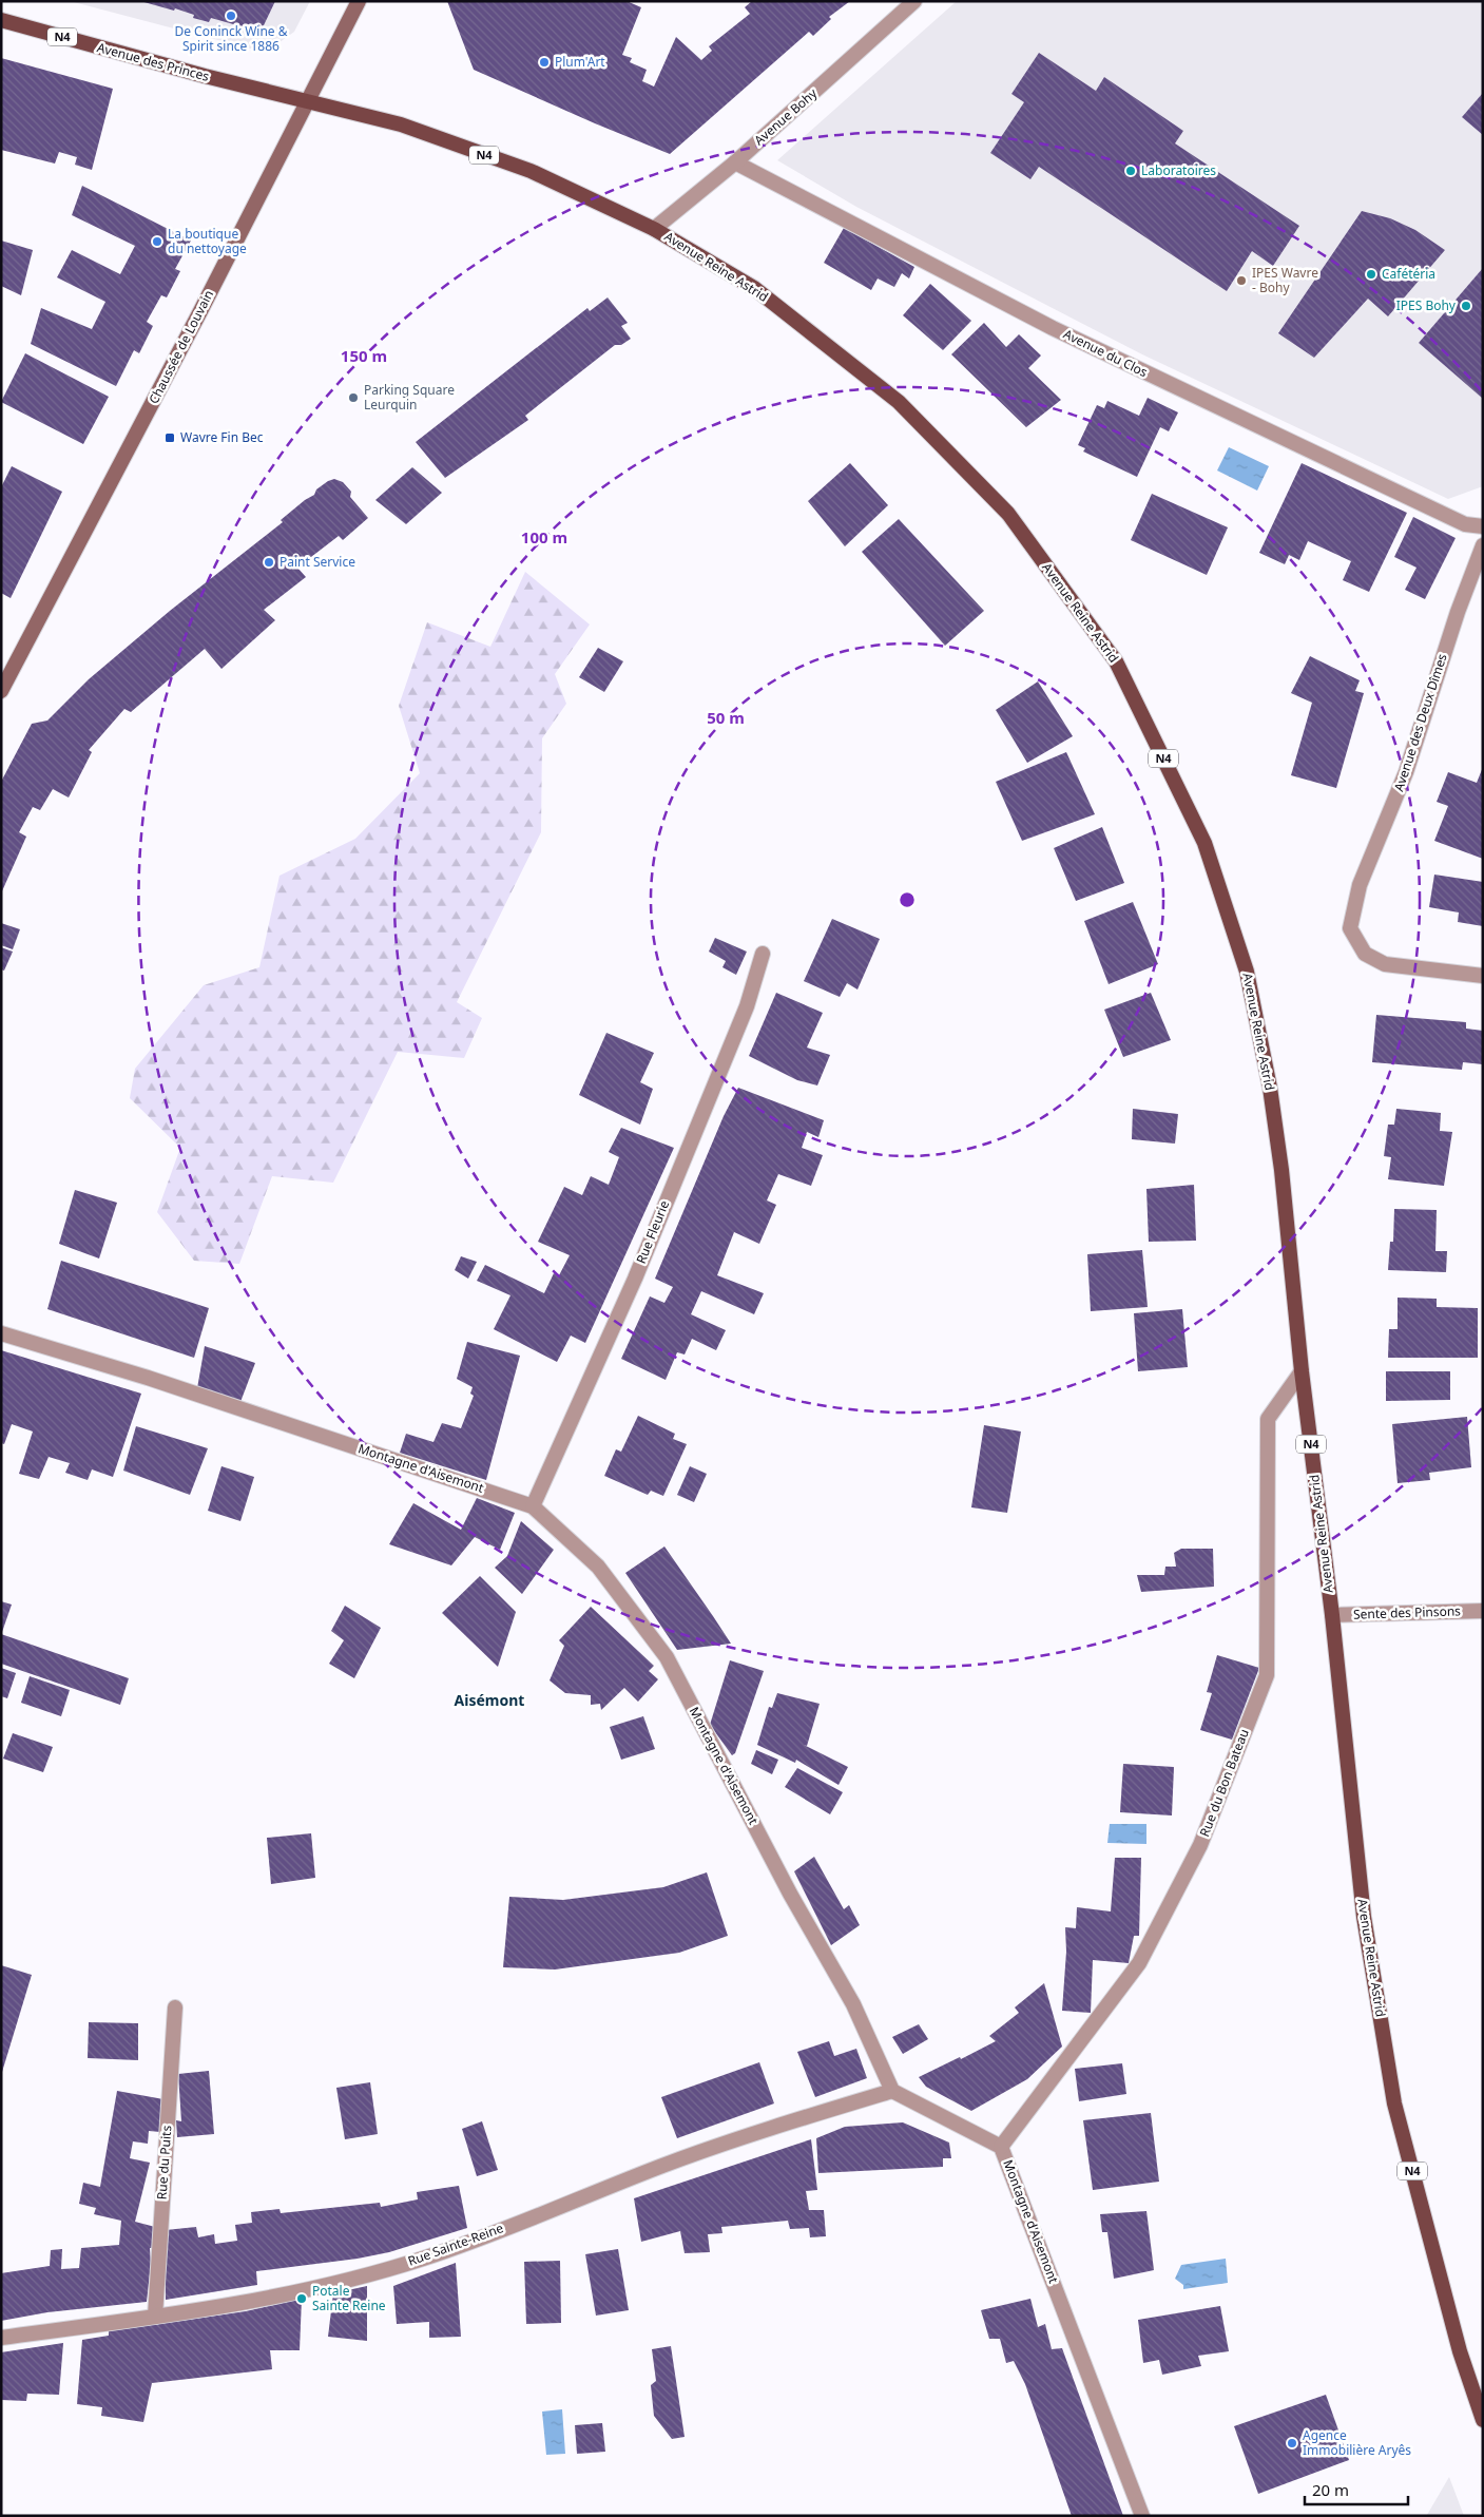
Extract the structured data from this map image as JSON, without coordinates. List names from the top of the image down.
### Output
{
  "streets": {
    "main road": [
      "N4",
      "Avenue des Princes",
      "Avenue Reine Astrid",
      "Chaussée de Louvain"
    ],
    "street": [
      "Avenue Bohy",
      "Avenue du Clos",
      "Avenue des Deux Dîmes",
      "Rue Fleurie",
      "Montagne d'Aisemont",
      "Sente des Pinsons",
      "Rue du Bon Bateau",
      "Rue du Puits",
      "Rue Sainte-Reine"
    ]
  },
  "crossings": [
    ["Avenue des Princes", "Avenue Reine Astrid"],
    ["Avenue des Princes", "Chaussée de Louvain"],
    ["Avenue Bohy", "Avenue Reine Astrid"],
    ["Avenue Bohy", "Avenue du Clos"],
    ["Avenue Reine Astrid", "Chaussée de Louvain"],
    ["Avenue Reine Astrid", "Sente des Pinsons"],
    ["Avenue Reine Astrid", "Rue du Bon Bateau"],
    ["Rue Fleurie", "Montagne d'Aisemont"],
    ["Montagne d'Aisemont", "Rue du Bon Bateau"],
    ["Montagne d'Aisemont", "Rue Sainte-Reine"],
    ["Rue du Puits", "Rue Sainte-Reine"]
  ],
  "districts": ["Aisémont"],
  "places": {
    "other": [
      "De Coninck Wine & Spirit since 1886",
      "Plum'Art",
      "Laboratoires",
      "La boutique du nettoyage",
      "Cafétéria",
      "IPES Wavre - Bohy",
      "IPES Bohy",
      "Parking Square Leurquin",
      "Paint Service",
      "Potale Sainte Reine",
      "Agence Immobilière Aryês"
    ],
    "transit": ["Wavre Fin Bec"]
  },
  "scale_bar": "20 m",
  "rings": ["150 m", "100 m", "50 m"]
}
